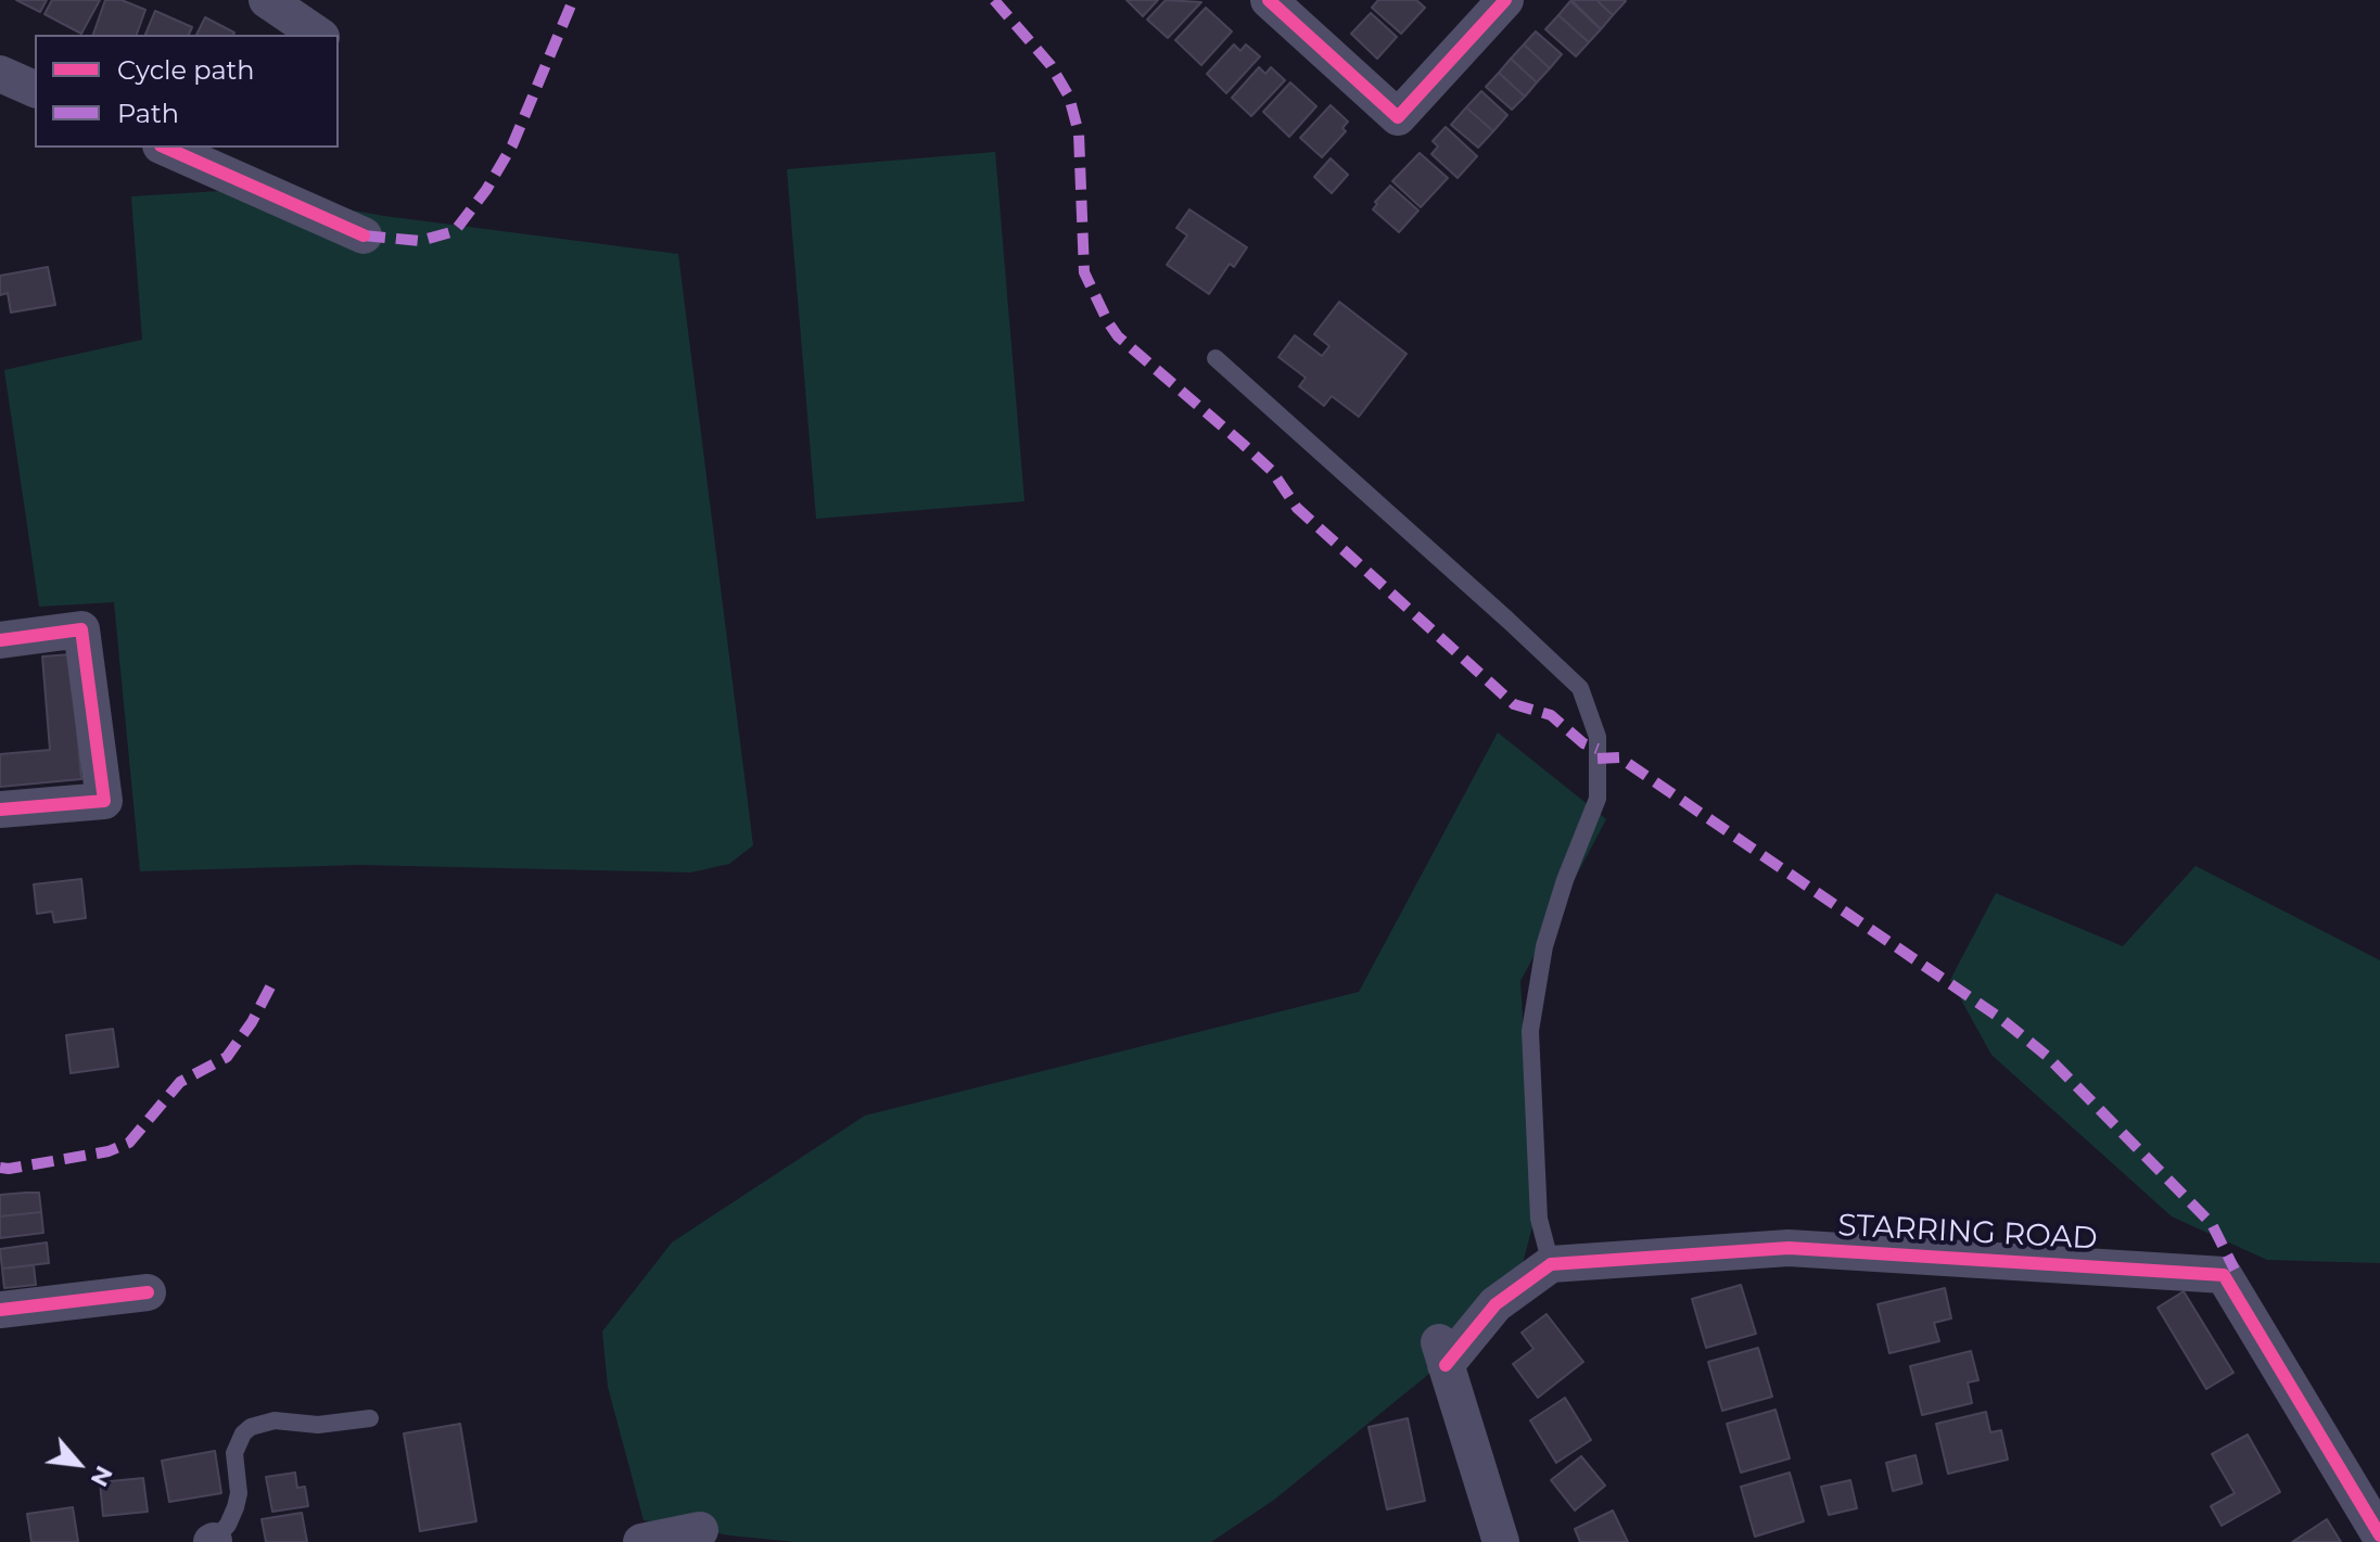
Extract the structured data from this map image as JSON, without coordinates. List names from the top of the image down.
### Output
{
  "streets": {
    "street": ["STARRING ROAD"]
  },
  "legend": ["Cycle path", "Path"],
  "north": "bottom right"
}
